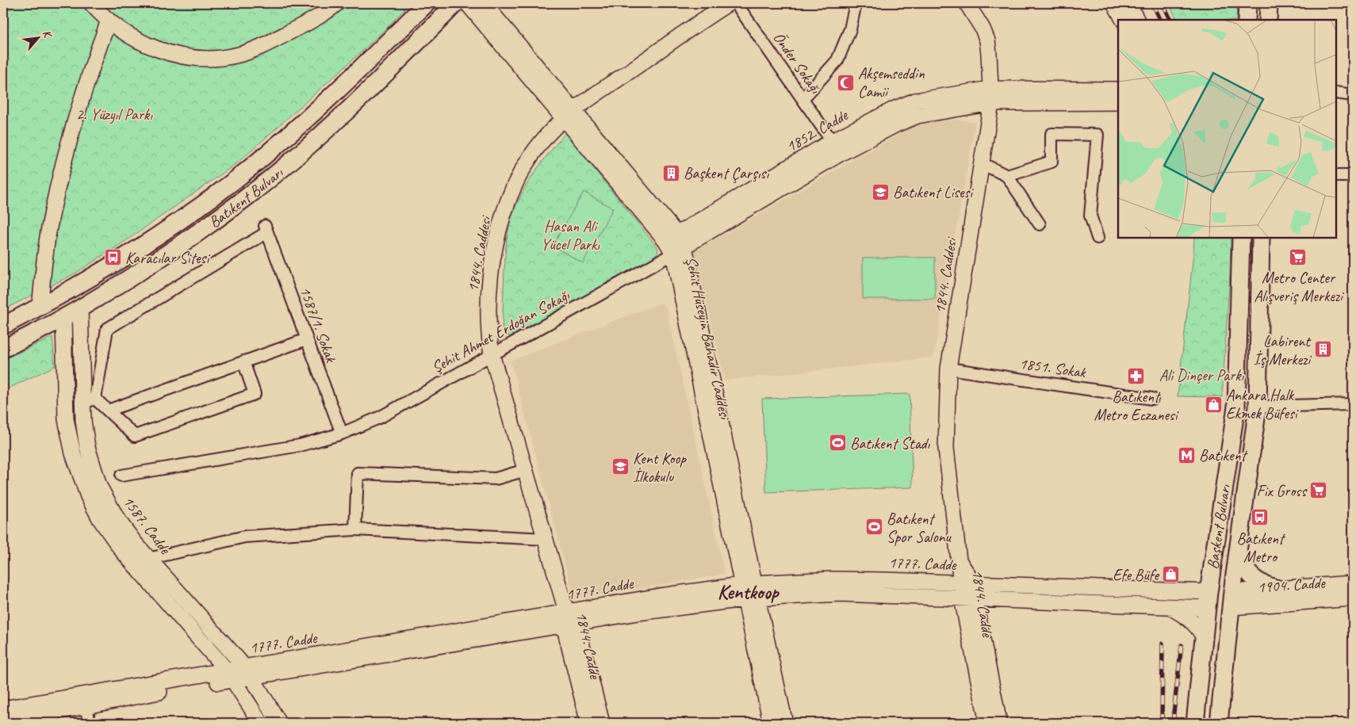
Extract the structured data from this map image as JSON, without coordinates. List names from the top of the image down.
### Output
{
  "streets": {
    "main road": ["Batıkent Bulvarı", "Başkent Bulvarı"],
    "street": [
      "Önder Sokağı",
      "1852. Cadde",
      "1844. Caddesi",
      "1587/1. Sokak",
      "Şehit Ahmet Erdoğan Sokağı",
      "Şehit Hüseyin Bahadır Caddesi",
      "1851. Sokak",
      "1587. Cadde",
      "1777. Cadde",
      "1904. Cadde",
      "1844. Cadde"
    ]
  },
  "crossings": [
    ["Önder Sokağı", "1852. Cadde"],
    ["1852. Cadde", "1844. Caddesi"],
    ["1852. Cadde", "Şehit Ahmet Erdoğan Sokağı"],
    ["1852. Cadde", "Şehit Hüseyin Bahadır Caddesi"],
    ["Batıkent Bulvarı", "1587. Cadde"],
    ["1844. Caddesi", "Şehit Ahmet Erdoğan Sokağı"],
    ["1844. Caddesi", "Şehit Hüseyin Bahadır Caddesi"],
    ["1844. Caddesi", "1851. Sokak"],
    ["1844. Caddesi", "1777. Cadde"],
    ["1844. Caddesi", "1844. Cadde"],
    ["1587/1. Sokak", "Şehit Ahmet Erdoğan Sokağı"],
    ["1587/1. Sokak", "1587. Cadde"],
    ["Şehit Ahmet Erdoğan Sokağı", "Şehit Hüseyin Bahadır Caddesi"],
    ["Şehit Hüseyin Bahadır Caddesi", "1777. Cadde"],
    ["1587. Cadde", "1777. Cadde"],
    ["Başkent Bulvarı", "1777. Cadde"],
    ["Başkent Bulvarı", "1904. Cadde"],
    ["1777. Cadde", "1844. Cadde"]
  ],
  "districts": ["Kentkoop"],
  "parks": ["2. Yüzyıl Parkı", "Hasan Ali Yücel Parkı", "Ali Dinçer Parkı"],
  "places": {
    "mosque": ["Akşemseddin Camii"],
    "building": ["Başkent Çarşısı", "Labirent İş Merkezi"],
    "school or university": ["Batıkent Lisesi", "Kent Koop İlkokulu"],
    "supermarket": ["Metro Center Alışveriş Merkezi", "Fix Gross"],
    "bus stop": ["Karacılar Sitesi", "Batıkent Metro"],
    "pharmacy": ["Batıkent Metro Eczanesi"],
    "shop": ["Ankara Halk Ekmek Büfesi", "Efe Büfe"],
    "sports": ["Batıkent Stadı", "Batıkent Spor Salonu"],
    "metro station": ["Batıkent"]
  },
  "north": "top right"
}
